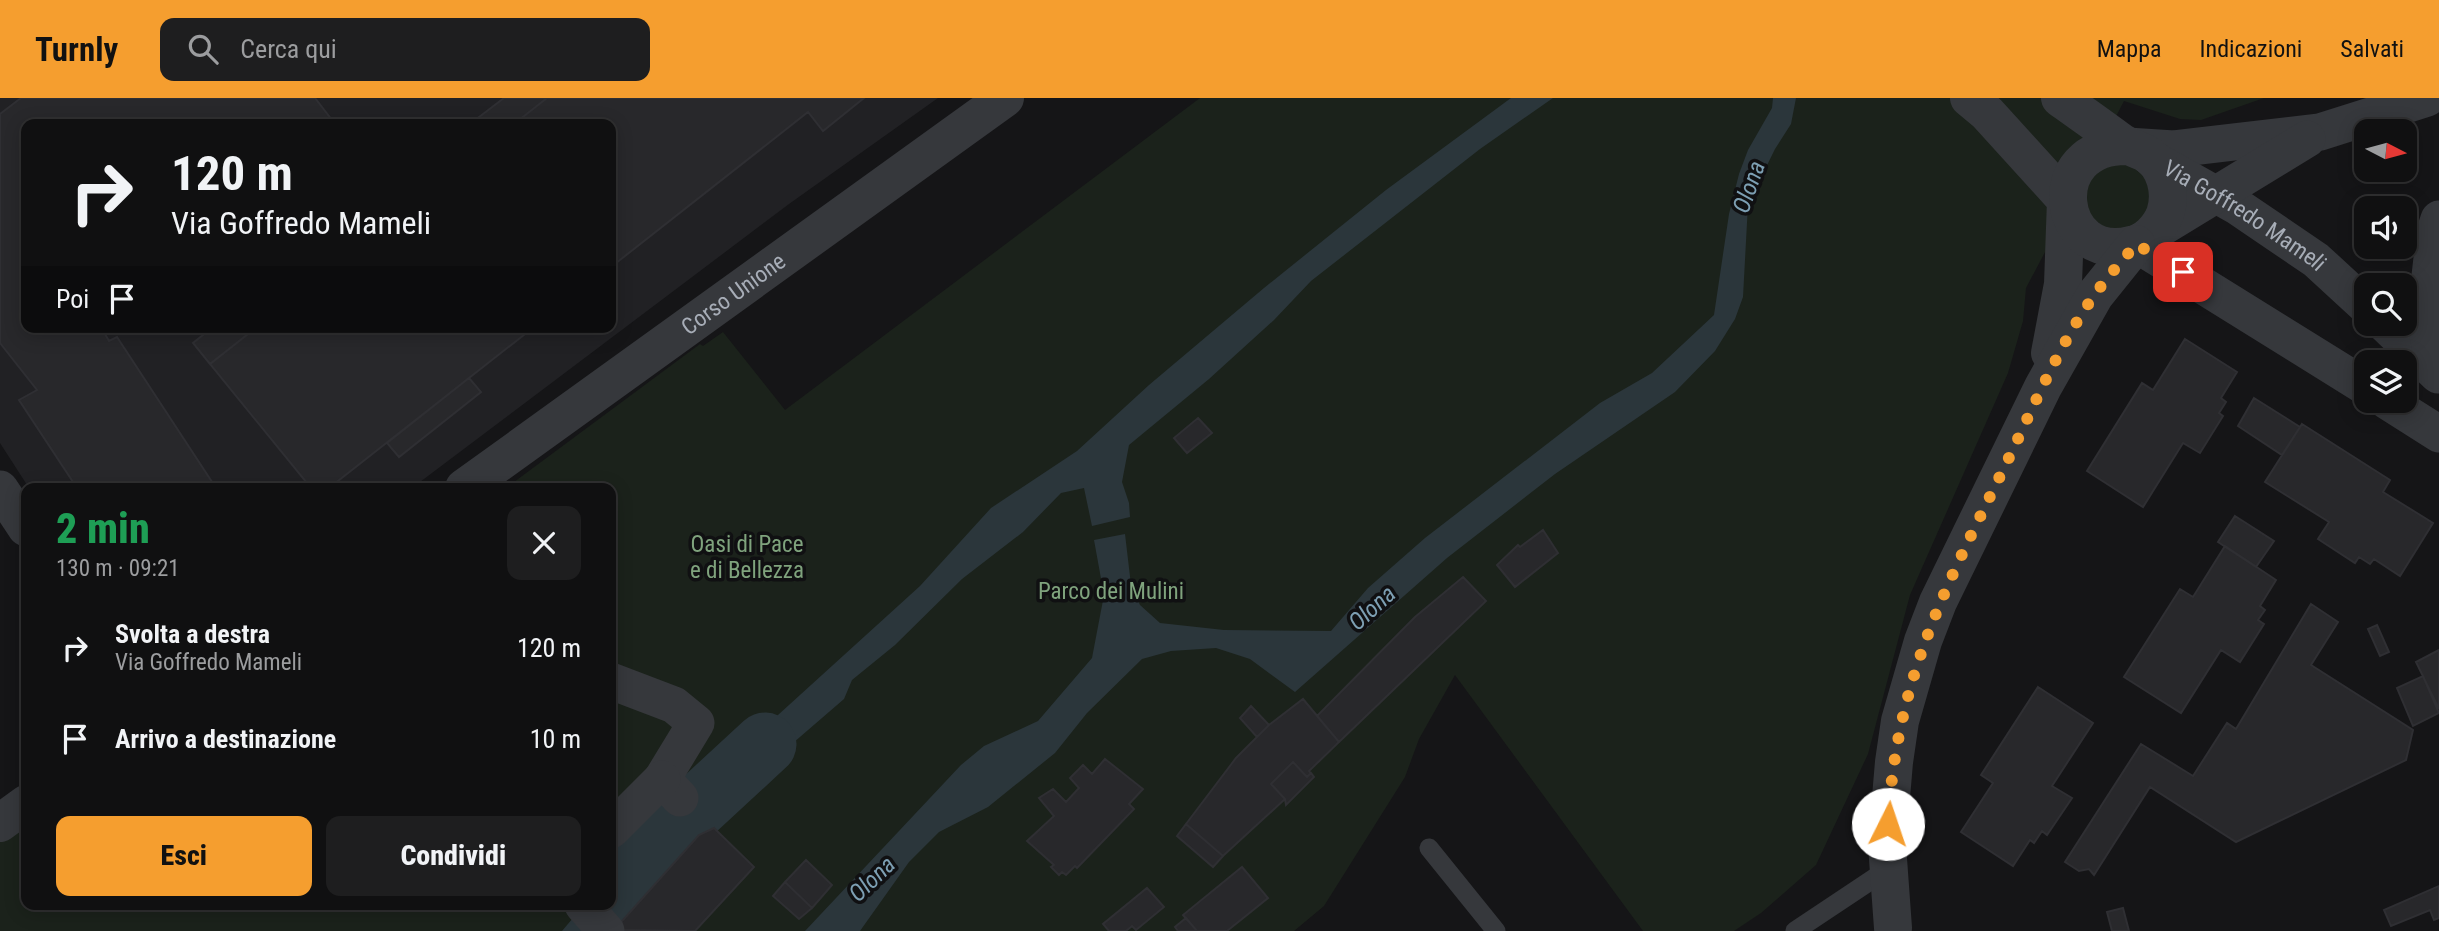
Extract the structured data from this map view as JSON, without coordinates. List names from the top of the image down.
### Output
{
  "streets": {
    "street": ["Via Goffredo Mameli", "Corso Unione"]
  },
  "water": ["Olona"],
  "parks": ["Oasi di Pace e di Bellezza", "Parco dei Mulini"],
  "north": "right",
  "page": {
    "header": "Turnly",
    "search": "Cerca qui",
    "nav": ["Mappa", "Indicazioni", "Salvati"],
    "turn": ["120 m", "Via Goffredo Mameli"],
    "then": "Poi",
    "heading": ["2 min", "130 m · 09:21"],
    "list": [
      {
        "name": "Svolta a destra",
        "note": "Via Goffredo Mameli",
        "value": "120 m"
      },
      {
        "name": "Arrivo a destinazione",
        "value": "10 m"
      }
    ],
    "buttons": ["Esci", "Condividi"]
  }
}
